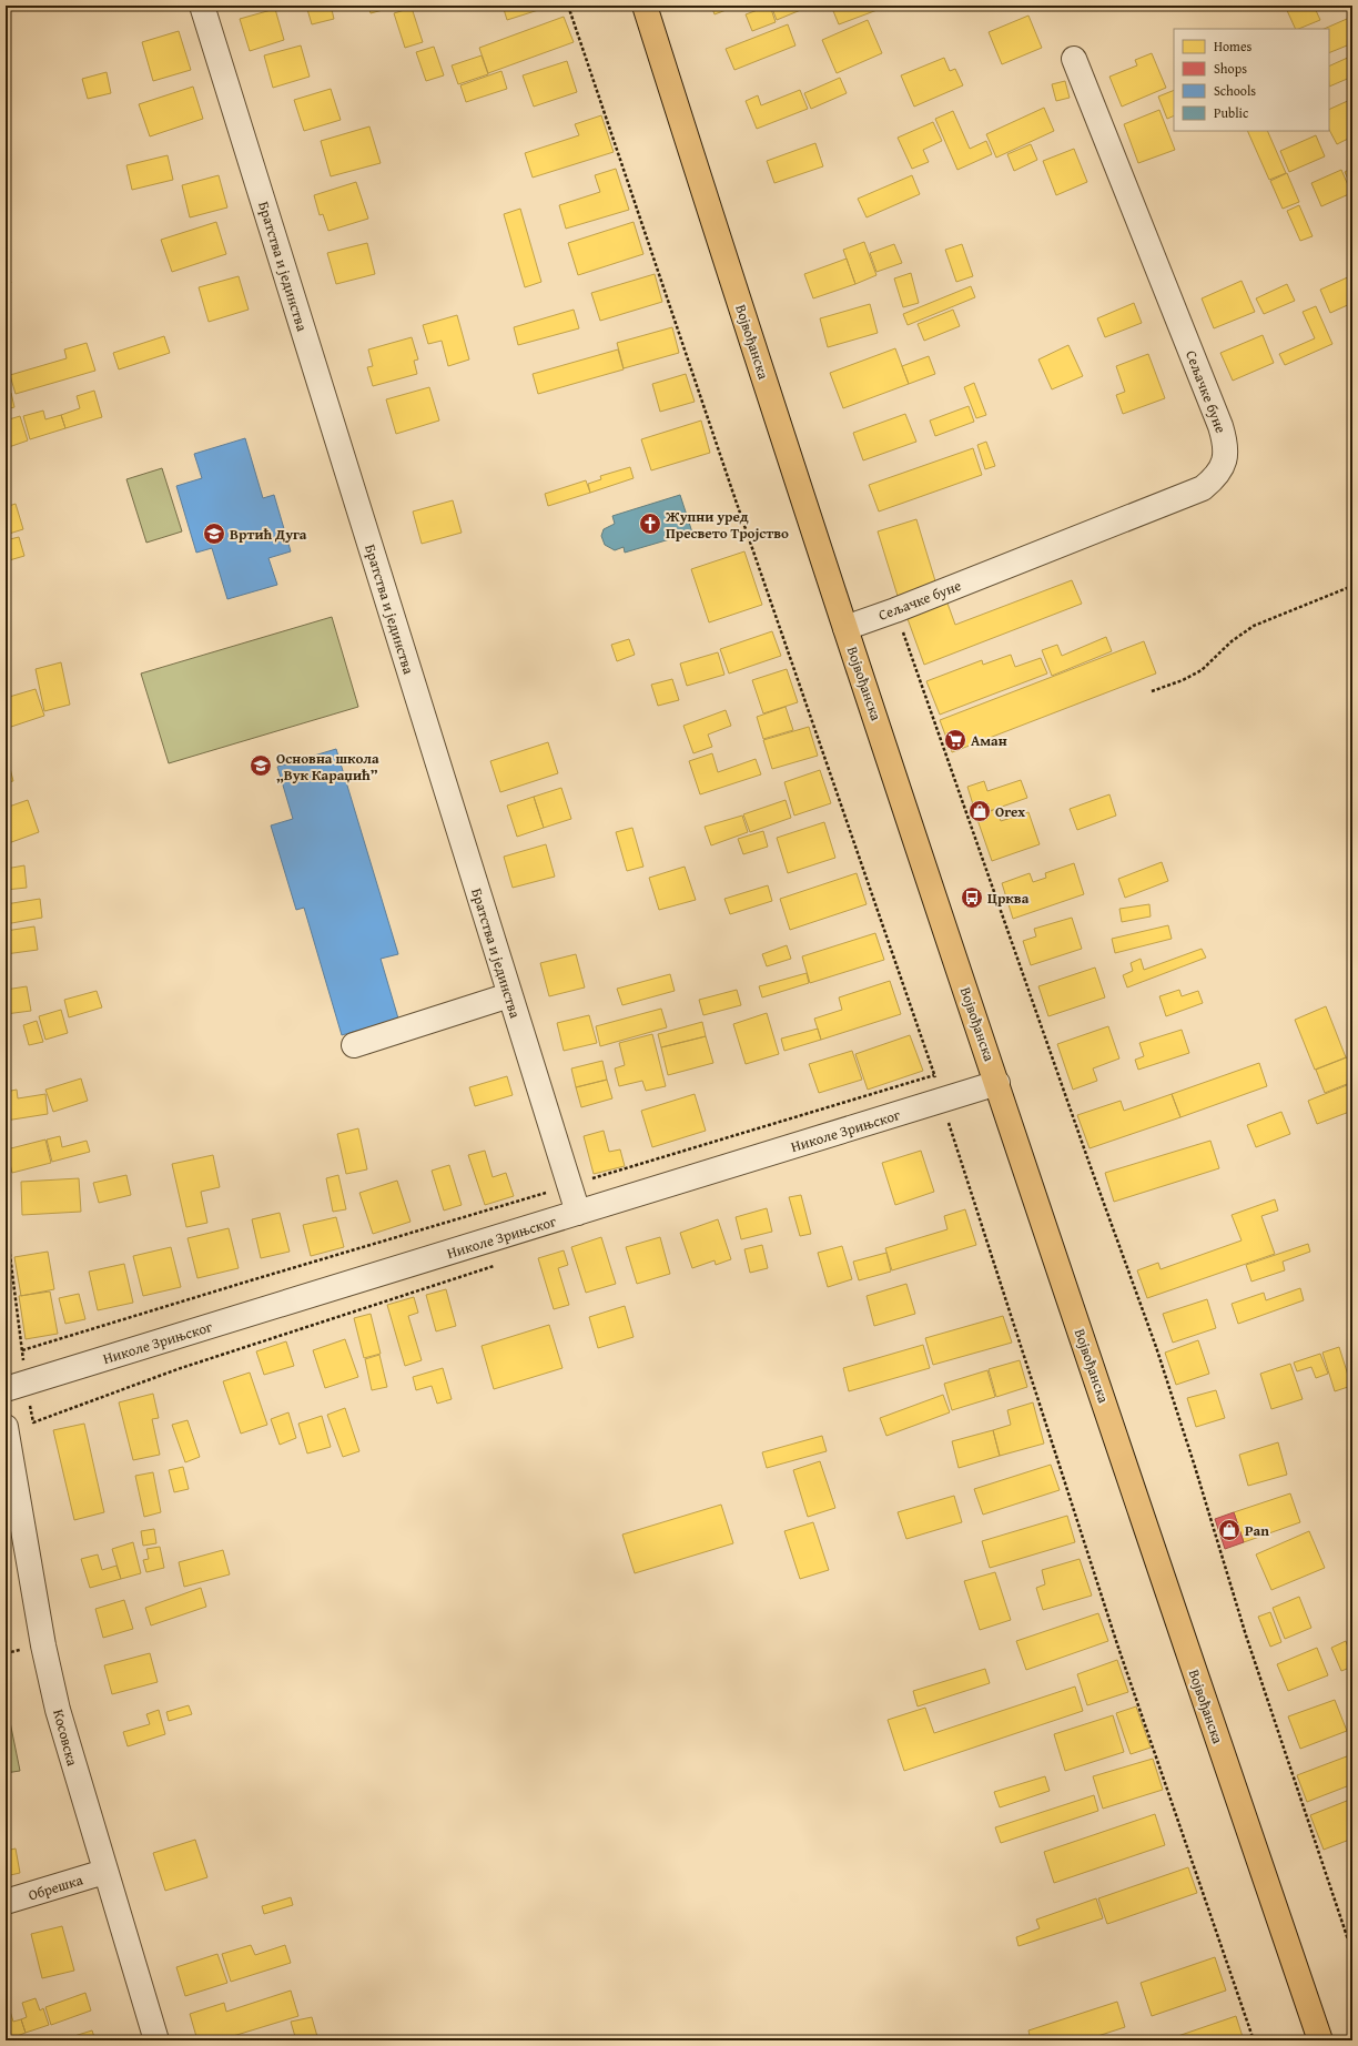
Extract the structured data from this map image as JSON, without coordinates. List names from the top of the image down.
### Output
{
  "streets": {
    "main road": ["Војвођанска"],
    "street": [
      "Братства и јединства",
      "Сељачке буне",
      "Николе Зрињског",
      "Косовска",
      "Обрешка"
    ]
  },
  "crossings": [
    ["Братства и јединства", "Николе Зрињског"],
    ["Војвођанска", "Сељачке буне"],
    ["Војвођанска", "Николе Зрињског"],
    ["Косовска", "Обрешка"]
  ],
  "places": {
    "church": ["Жупни уред Пресвето Тројство"],
    "school or university": ["Вртић Дуга", "Основна школа „Вук Караџић”"],
    "supermarket": ["Аман"],
    "shop": ["Orex", "Pan"],
    "bus stop": ["Црква"]
  },
  "legend": [
    "Homes",
    "Shops",
    "Schools",
    "Public"
  ]
}
